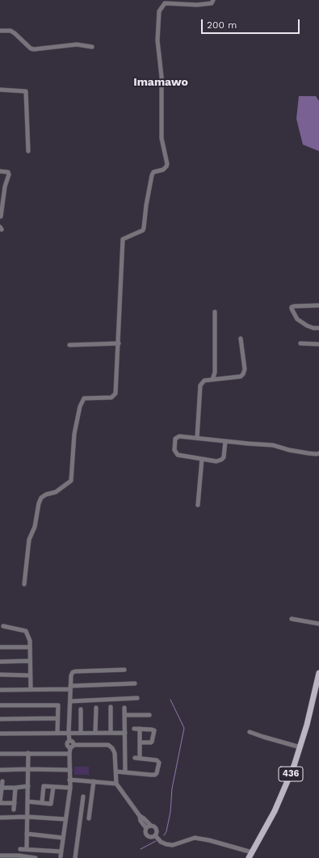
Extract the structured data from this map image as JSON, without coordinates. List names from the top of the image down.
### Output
{
  "streets": {
    "main road": ["436"]
  },
  "districts": ["Imamawo"],
  "scale_bar": "200 m"
}
